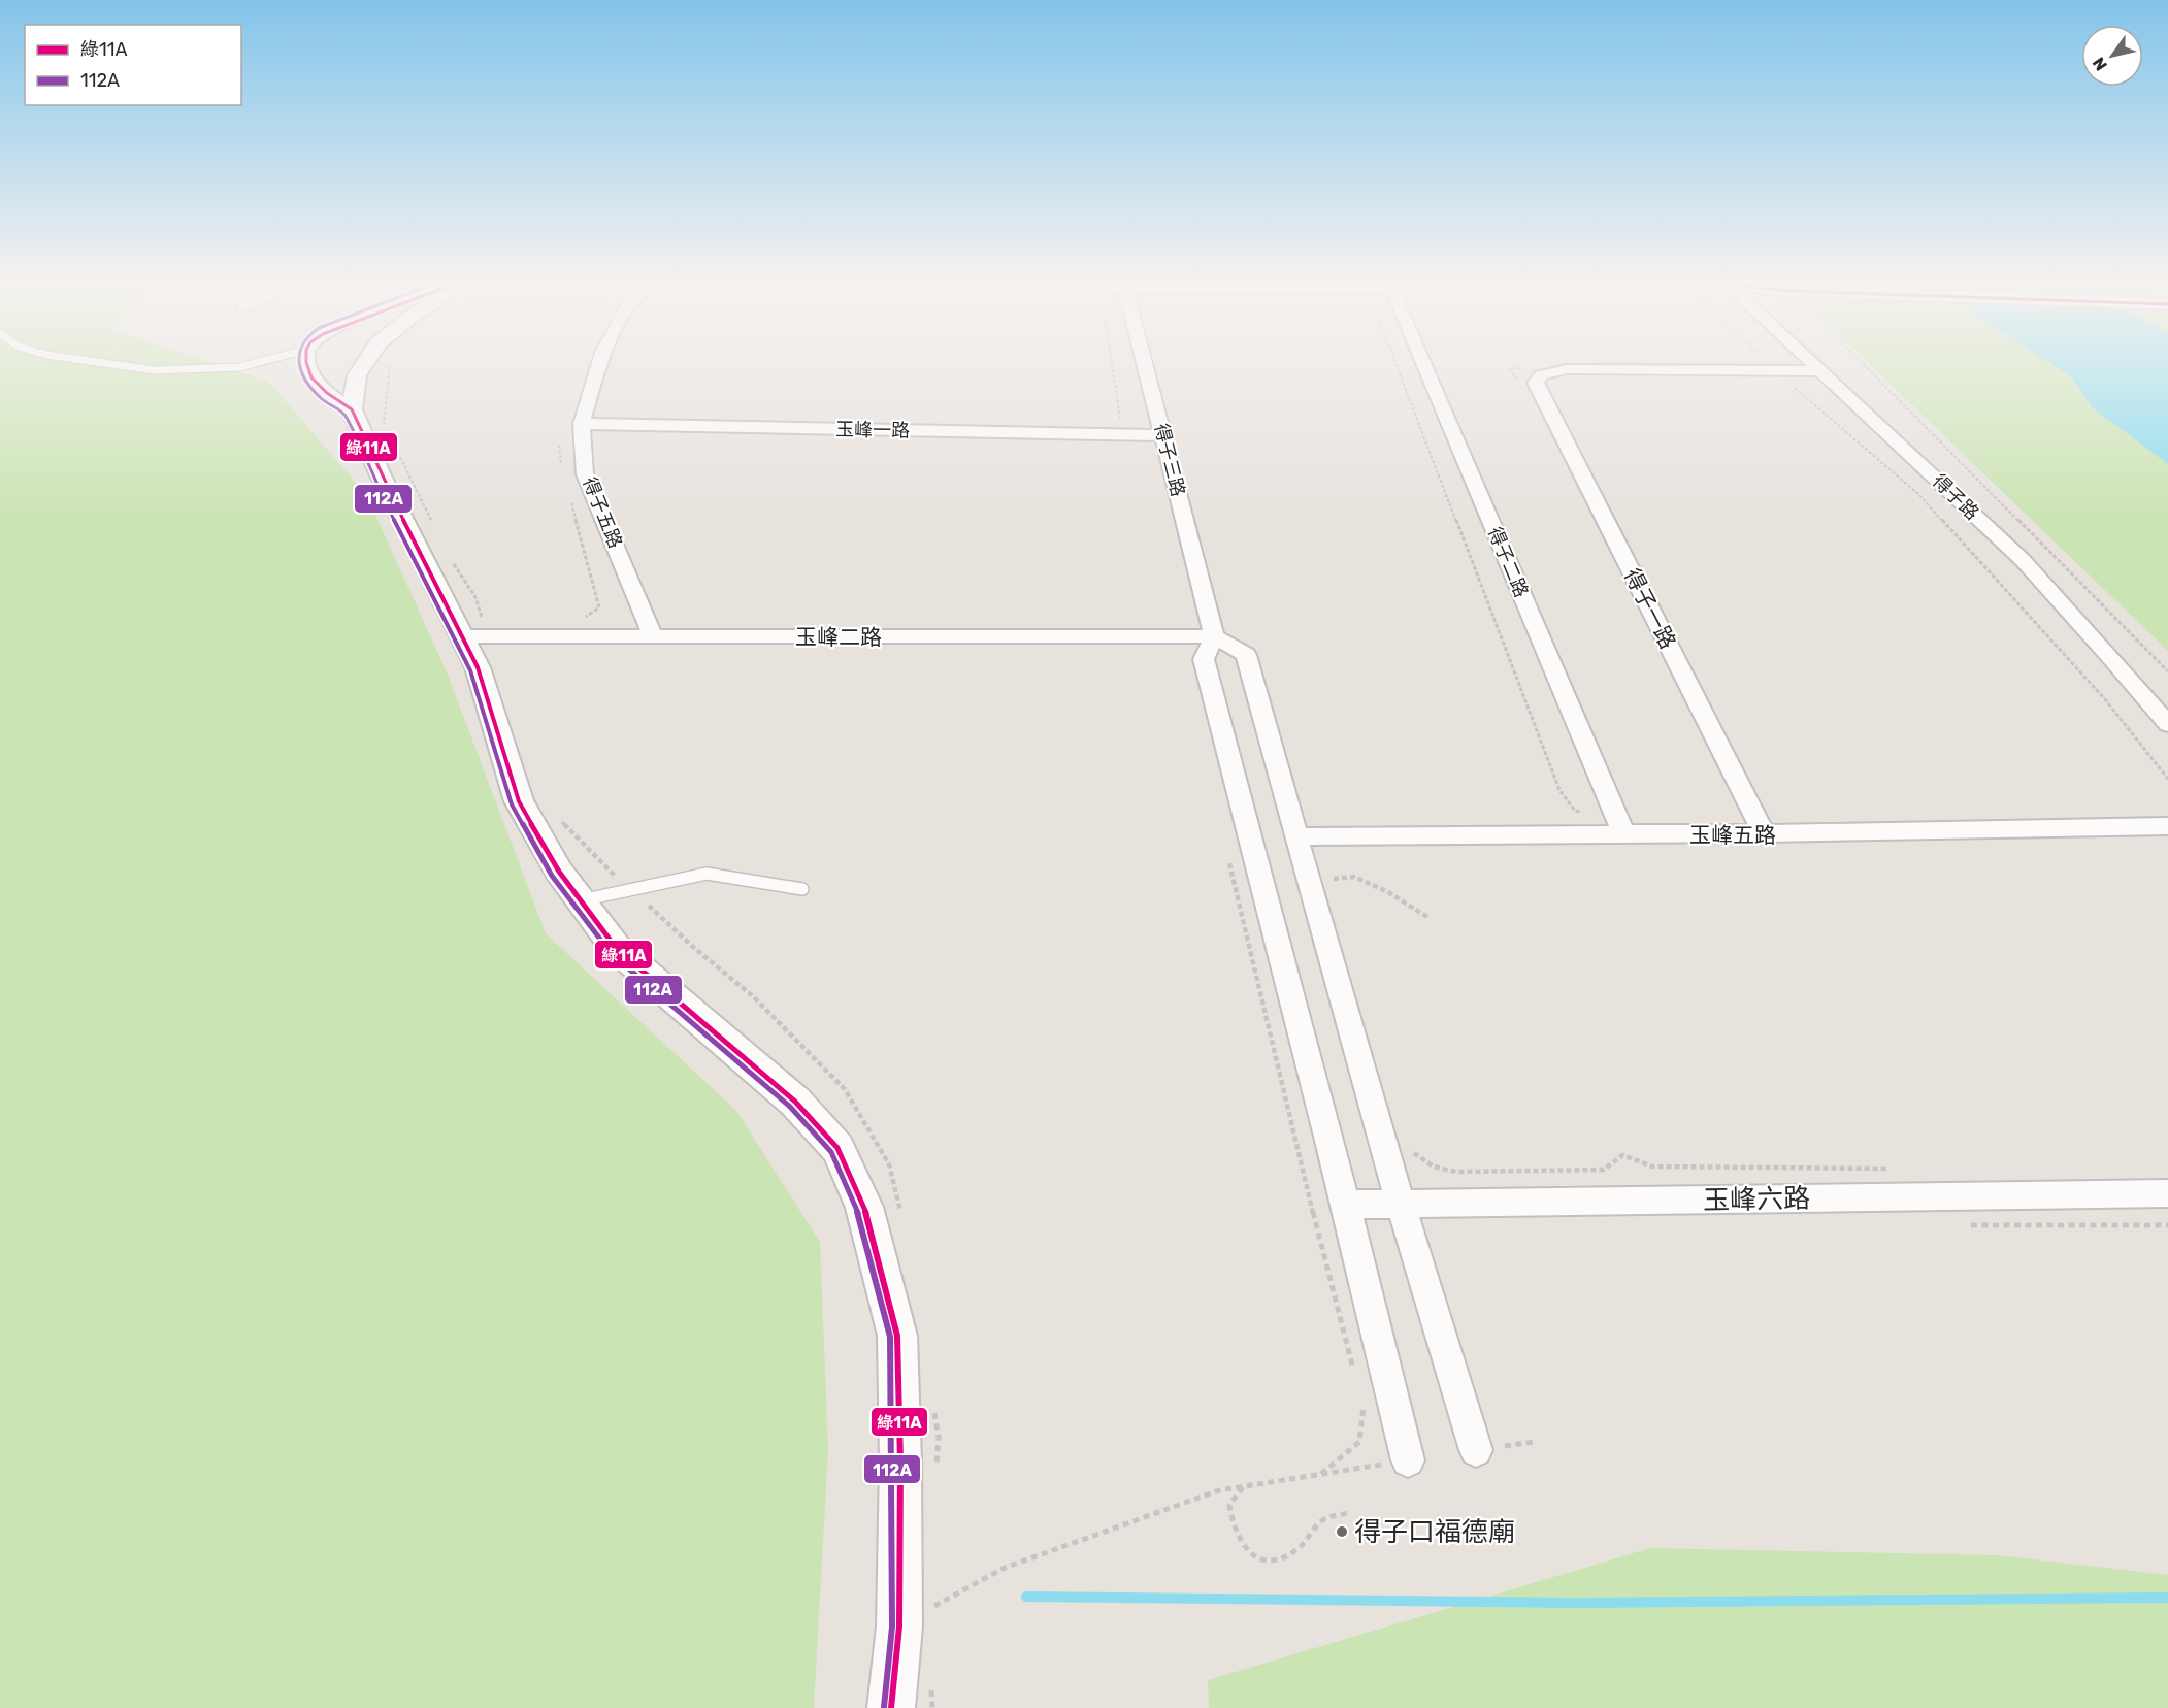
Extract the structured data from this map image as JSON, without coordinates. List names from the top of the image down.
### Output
{
  "streets": {
    "street": [
      "玉峰一路",
      "得子三路",
      "得子路",
      "得子五路",
      "得子二路",
      "得子一路",
      "玉峰二路",
      "玉峰五路",
      "玉峰六路"
    ]
  },
  "crossings": [
    ["玉峰一路", "得子三路"],
    ["玉峰一路", "得子五路"],
    ["得子三路", "玉峰二路"],
    ["得子五路", "玉峰二路"],
    ["得子二路", "玉峰五路"],
    ["得子一路", "玉峰五路"]
  ],
  "places": ["得子口福德廟"],
  "lines": ["transit line 綠11A", "transit line 112A"],
  "legend": ["綠11A", "112A"],
  "north": "bottom left"
}
